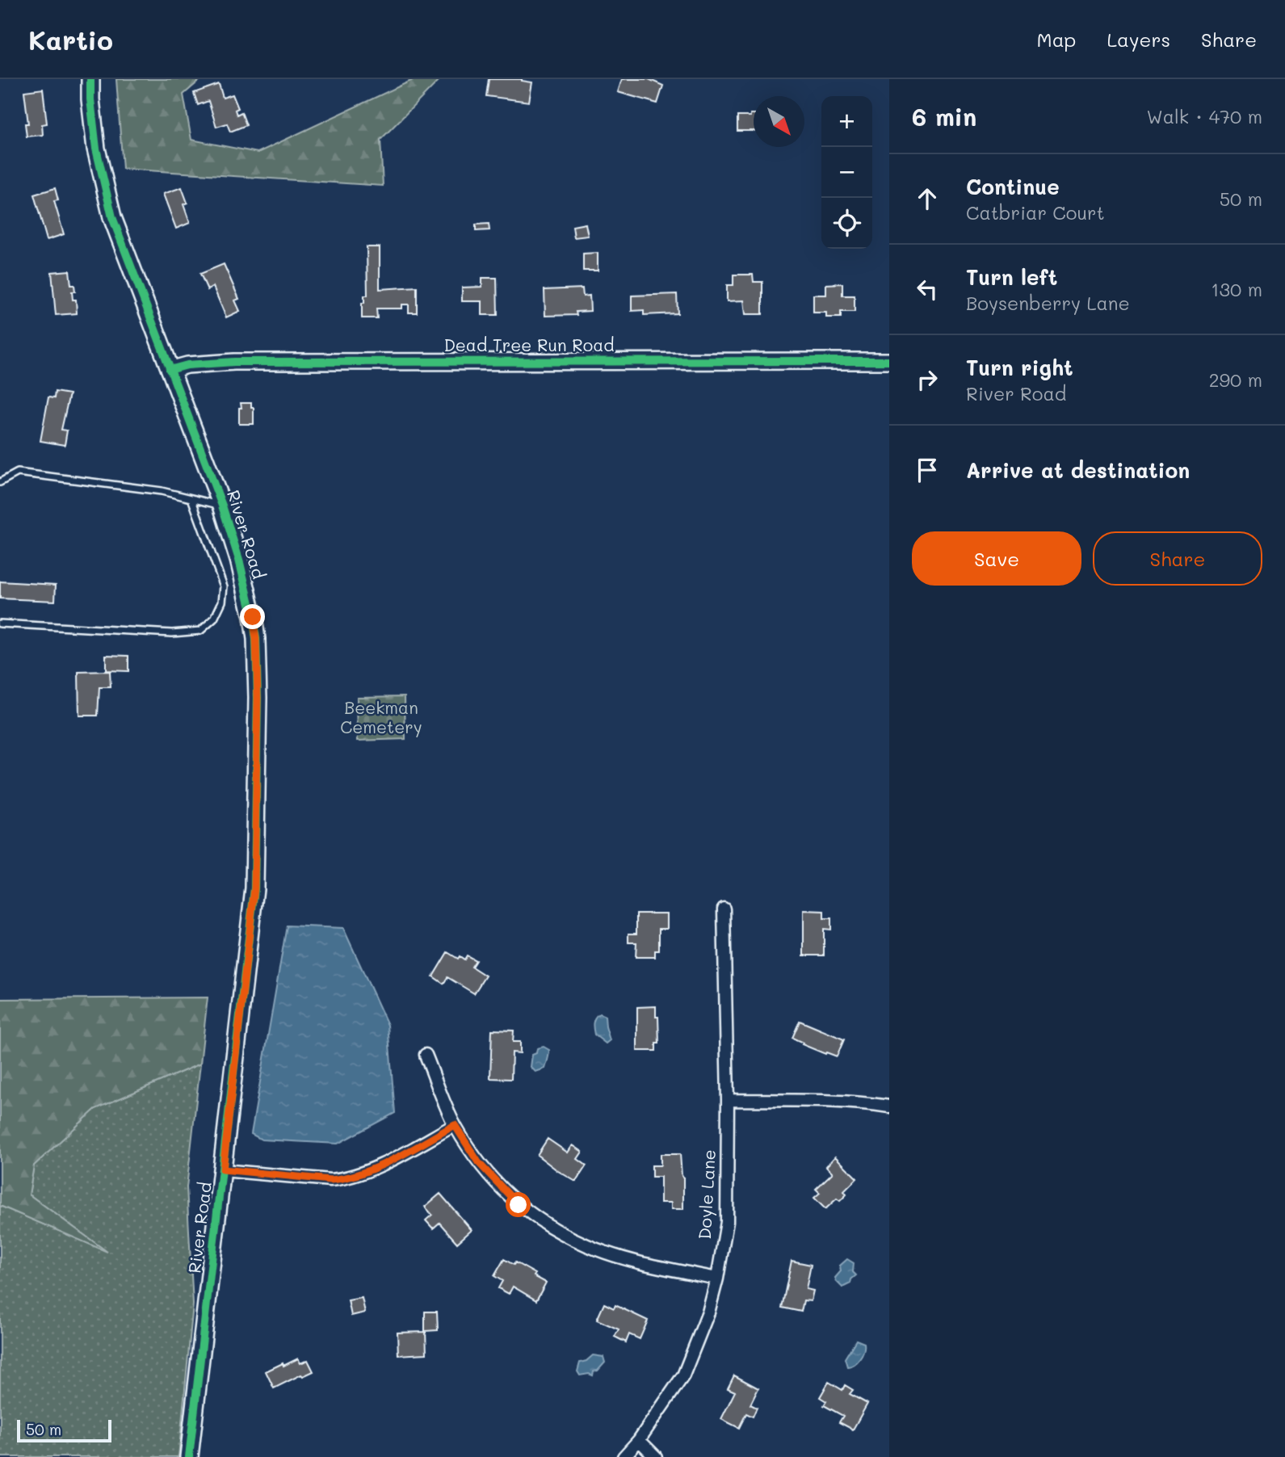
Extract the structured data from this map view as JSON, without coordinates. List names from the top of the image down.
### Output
{
  "streets": {
    "main road": ["River Road"],
    "street": ["Dead Tree Run Road", "Doyle Lane"]
  },
  "crossings": [
    ["Dead Tree Run Road", "River Road"]
  ],
  "parks": ["Beekman Cemetery"],
  "scale_bar": "50 m",
  "north": "bottom right",
  "page": {
    "header": "Kartio",
    "nav": ["Map", "Layers", "Share"],
    "heading": ["6 min", "Walk · 470 m"],
    "map_buttons": ["+", "−"],
    "list": [
      ["Continue", "Catbriar Court", "50 m"],
      ["Turn left", "Boysenberry Lane", "130 m"],
      ["Turn right", "River Road", "290 m"],
      "Arrive at destination"
    ],
    "buttons": ["Save", "Share"],
    "scale": "50 m"
  }
}
